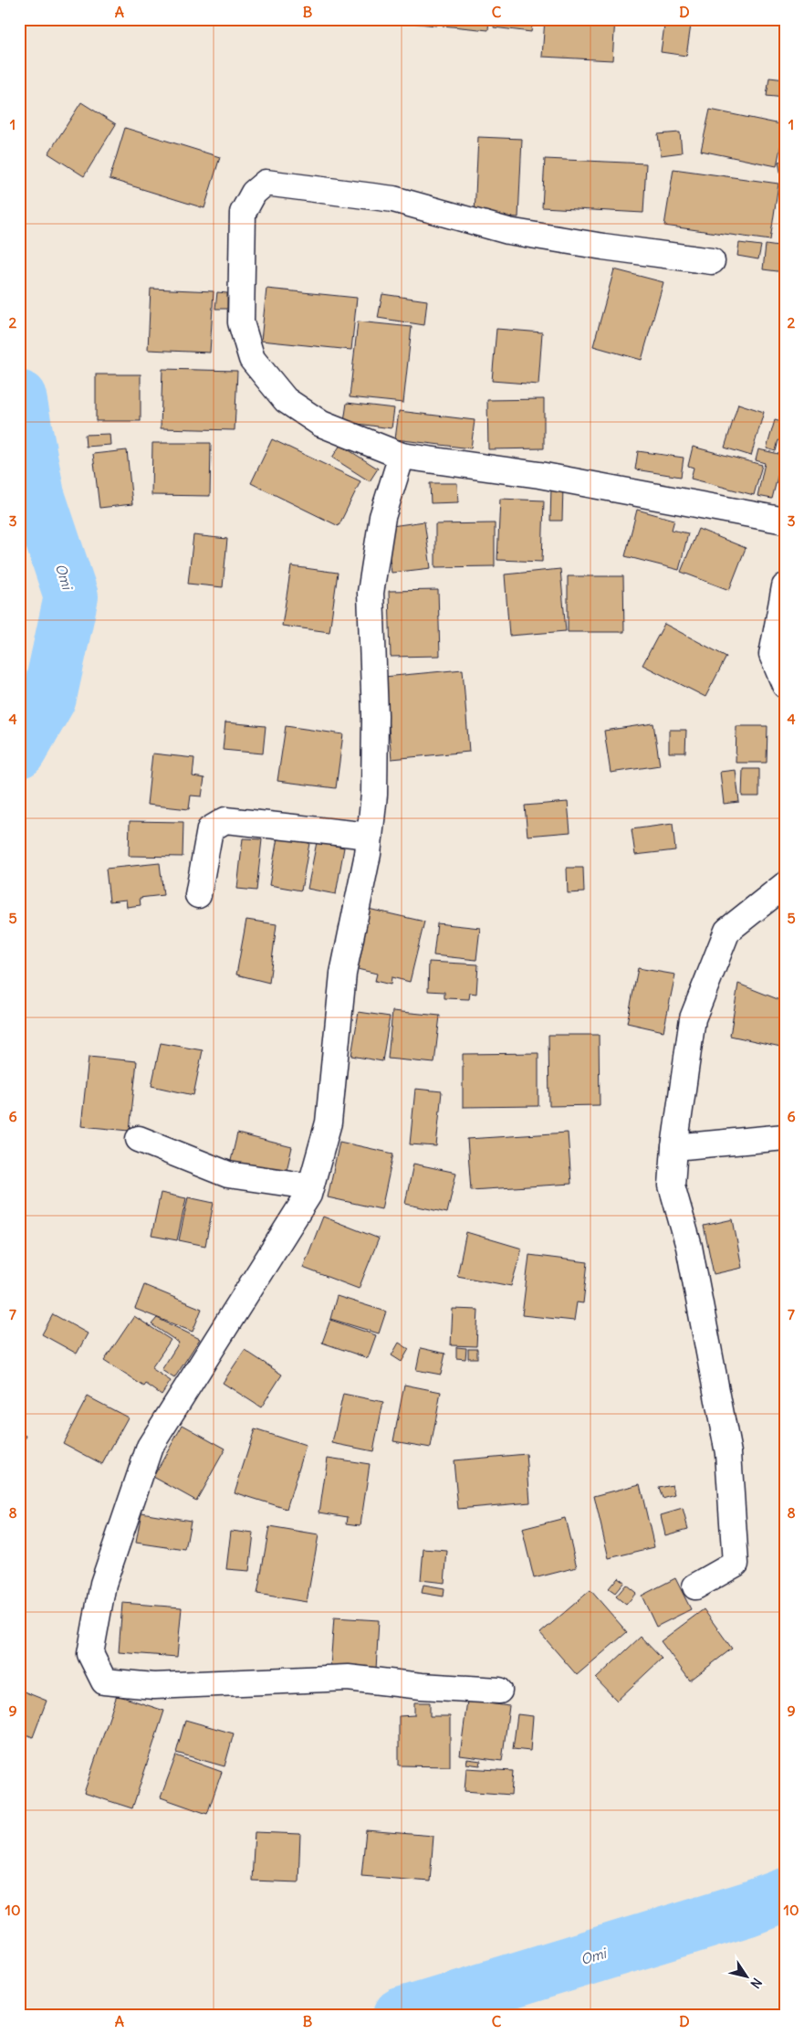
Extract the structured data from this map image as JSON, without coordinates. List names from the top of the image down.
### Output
{
  "water": ["Omi"],
  "north": "bottom right",
  "grid": {
    "columns": [
      "A",
      "B",
      "C",
      "D"
    ],
    "rows": [
      "1",
      "2",
      "3",
      "4",
      "5",
      "6",
      "7",
      "8",
      "9",
      "10"
    ]
  }
}
